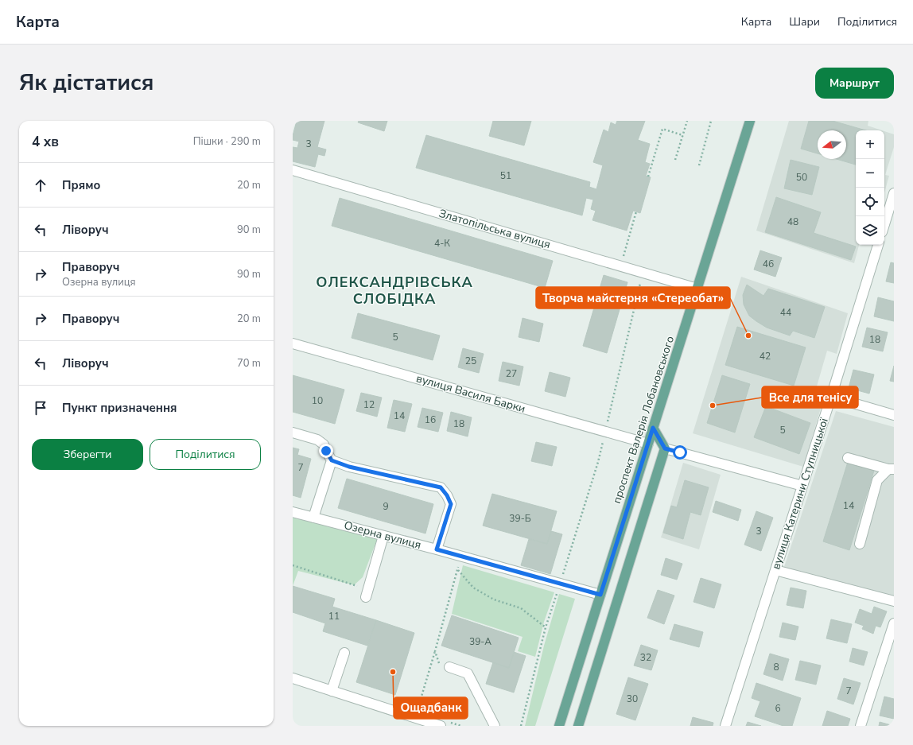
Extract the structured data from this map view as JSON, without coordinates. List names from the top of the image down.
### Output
{
  "streets": {
    "main road": ["проспект Валерія Лобановського"],
    "street": [
      "Златопільська вулиця",
      "вулиця Василя Барки",
      "вулиця Катерини Ступницької",
      "Озерна вулиця"
    ]
  },
  "crossings": [
    ["Златопільська вулиця", "проспект Валерія Лобановського"],
    ["вулиця Василя Барки", "проспект Валерія Лобановського"],
    ["проспект Валерія Лобановського", "Озерна вулиця"]
  ],
  "districts": ["ОЛЕКСАНДРІВСЬКА СЛОБІДКА"],
  "places": ["Творча майстерня «Стереобат»", "Все для тенісу", "Ощадбанк"],
  "house_numbers": [
    "3",
    "51",
    "50",
    "48",
    "4-К",
    "46",
    "44",
    "5",
    "18",
    "42",
    "25",
    "27",
    "10",
    "12",
    "14",
    "16",
    "18",
    "5",
    "7",
    "14",
    "9",
    "39-Б",
    "3",
    "11",
    "39-А",
    "32",
    "8",
    "7",
    "30",
    "6"
  ],
  "north": "left",
  "page": {
    "header": "Карта",
    "nav": ["Карта", "Шари", "Поділитися"],
    "title": "Як дістатися",
    "buttons": [
      "Маршрут",
      ["Зберегти", "Поділитися"]
    ],
    "heading": ["4 хв", "Пішки · 290 m"],
    "map_buttons": ["+", "−"],
    "list": [
      ["Прямо", "20 m"],
      ["Ліворуч", "90 m"],
      ["Праворуч", "Озерна вулиця", "90 m"],
      ["Праворуч", "20 m"],
      ["Ліворуч", "70 m"],
      "Пункт призначення"
    ]
  }
}
